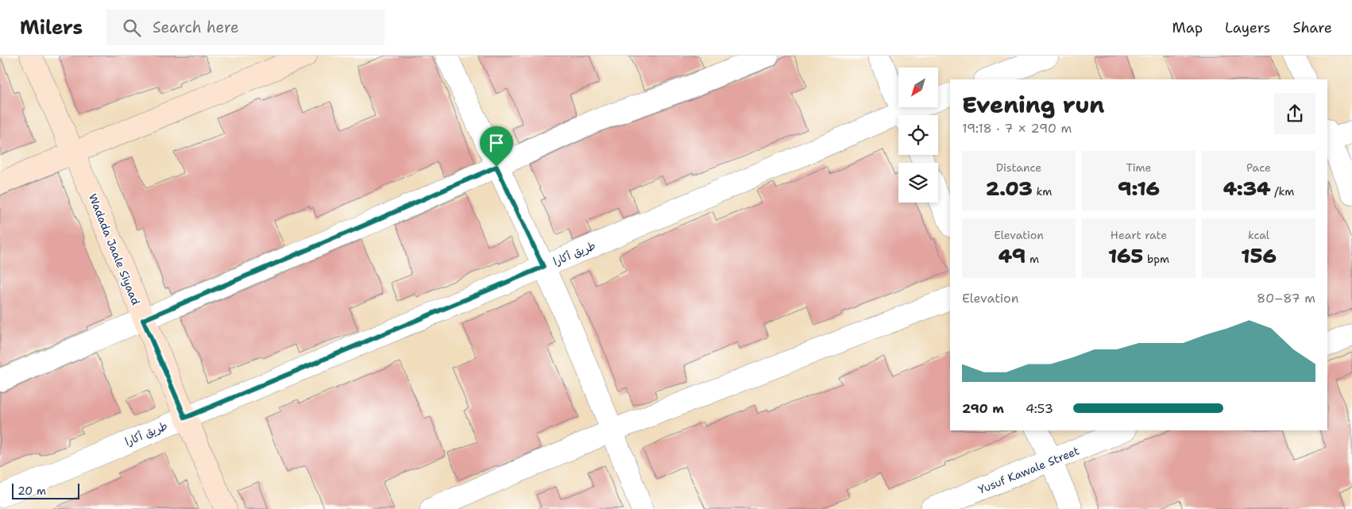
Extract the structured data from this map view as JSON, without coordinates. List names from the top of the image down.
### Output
{
  "streets": {
    "main road": ["Wadada Jaale Siyaad"],
    "street": ["طريق أكارا", "Yusuf Kawale Street"]
  },
  "crossings": [
    ["Wadada Jaale Siyaad", "طريق أكارا"]
  ],
  "scale_bar": "20 m",
  "north": "bottom left",
  "page": {
    "header": "Milers",
    "search": "Search here",
    "nav": ["Map", "Layers", "Share"],
    "heading": ["Evening run", "19:18 · 7 × 290 m"],
    "stats": [
      ["Distance", "2.03 km"],
      ["Time", "9:16"],
      ["Pace", "4:34 /km"],
      ["Elevation", "49 m"],
      ["Heart rate", "165 bpm"],
      ["kcal", "156"]
    ],
    "chart": ["Elevation", "80–87 m"],
    "list": [
      {
        "name": "290 m",
        "note": "4:53"
      }
    ],
    "scale": "20 m"
  }
}
